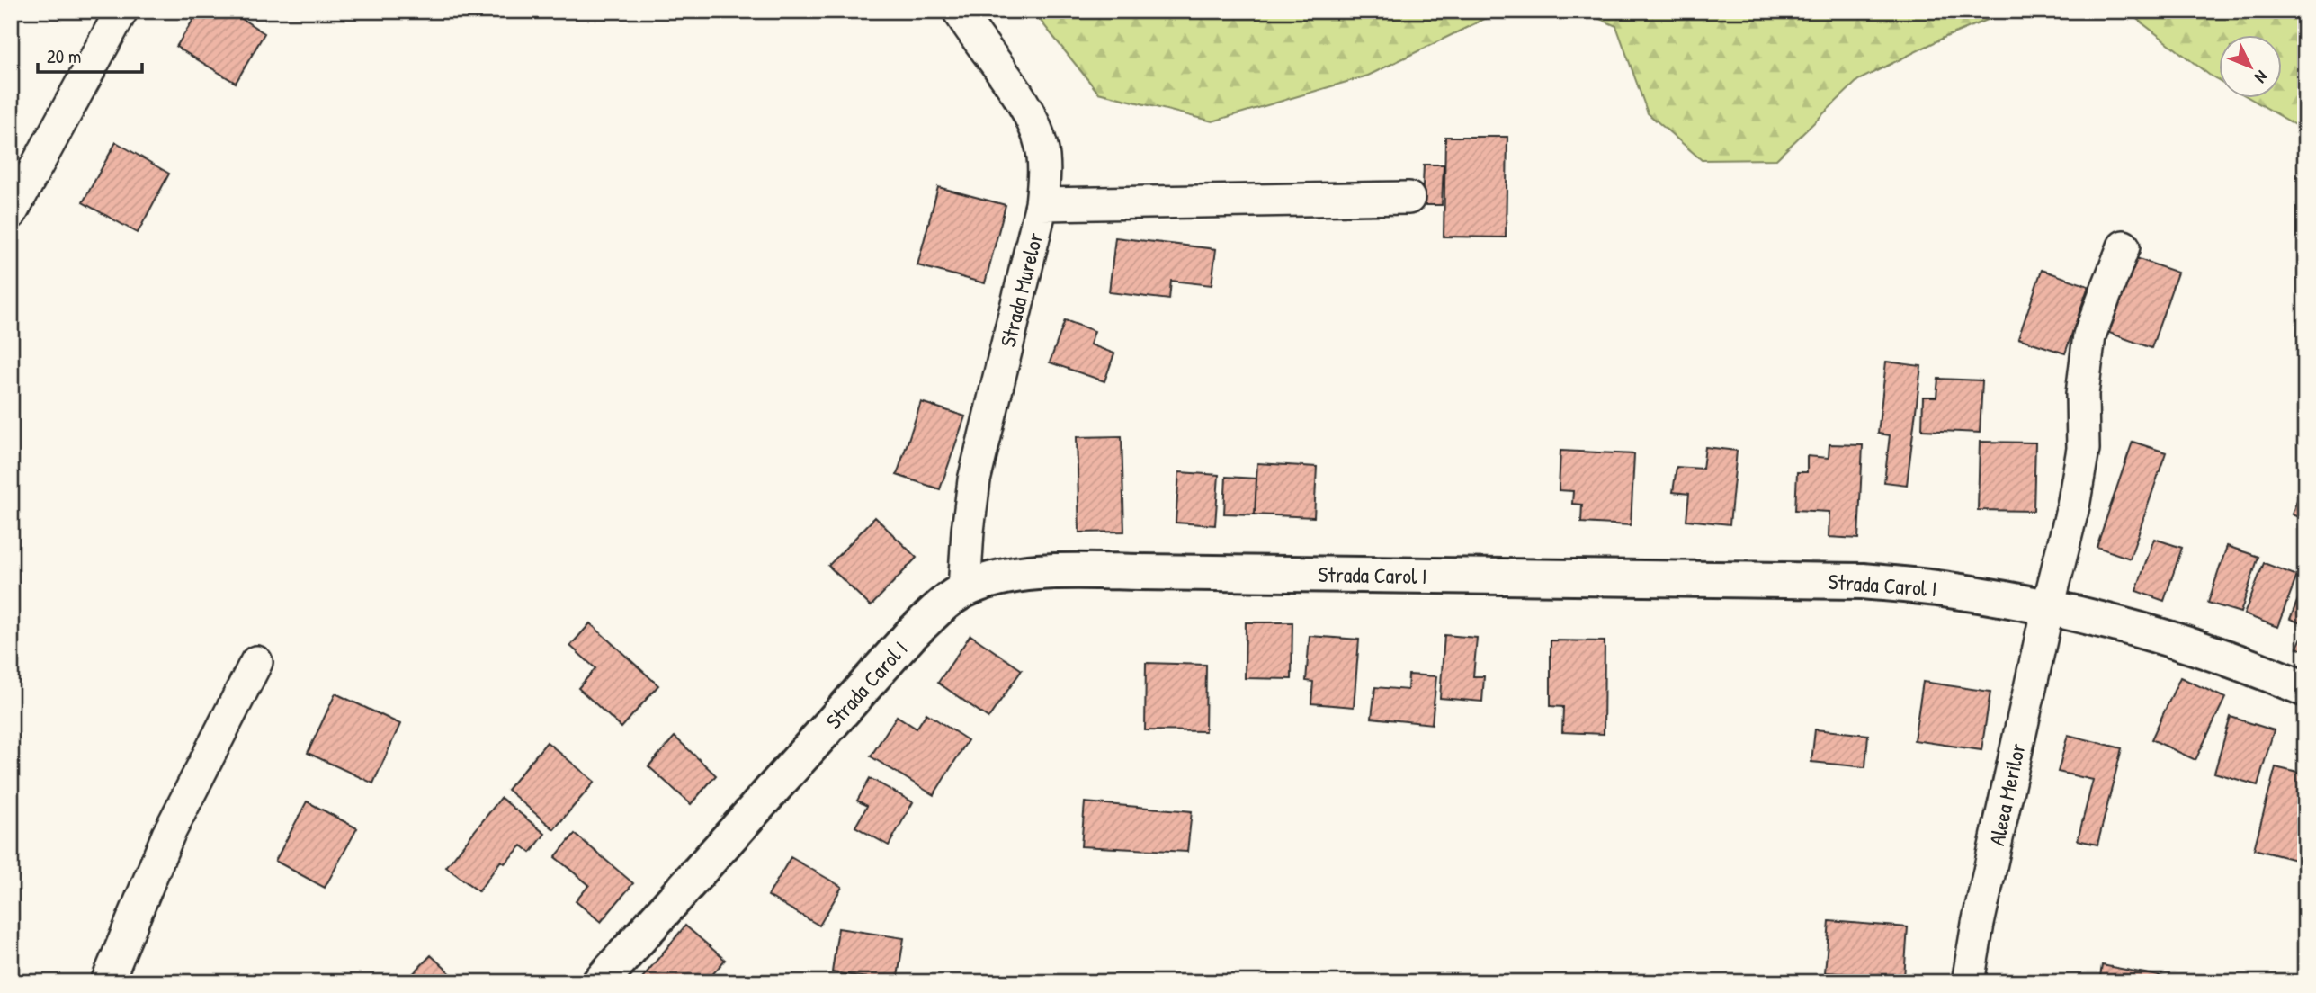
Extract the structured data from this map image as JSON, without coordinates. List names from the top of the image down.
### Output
{
  "streets": {
    "main road": ["Strada Carol I"],
    "street": ["Strada Murelor", "Aleea Merilor"]
  },
  "crossings": [
    ["Strada Murelor", "Strada Carol I"],
    ["Strada Carol I", "Aleea Merilor"]
  ],
  "scale_bar": "20 m",
  "north": "bottom right"
}
